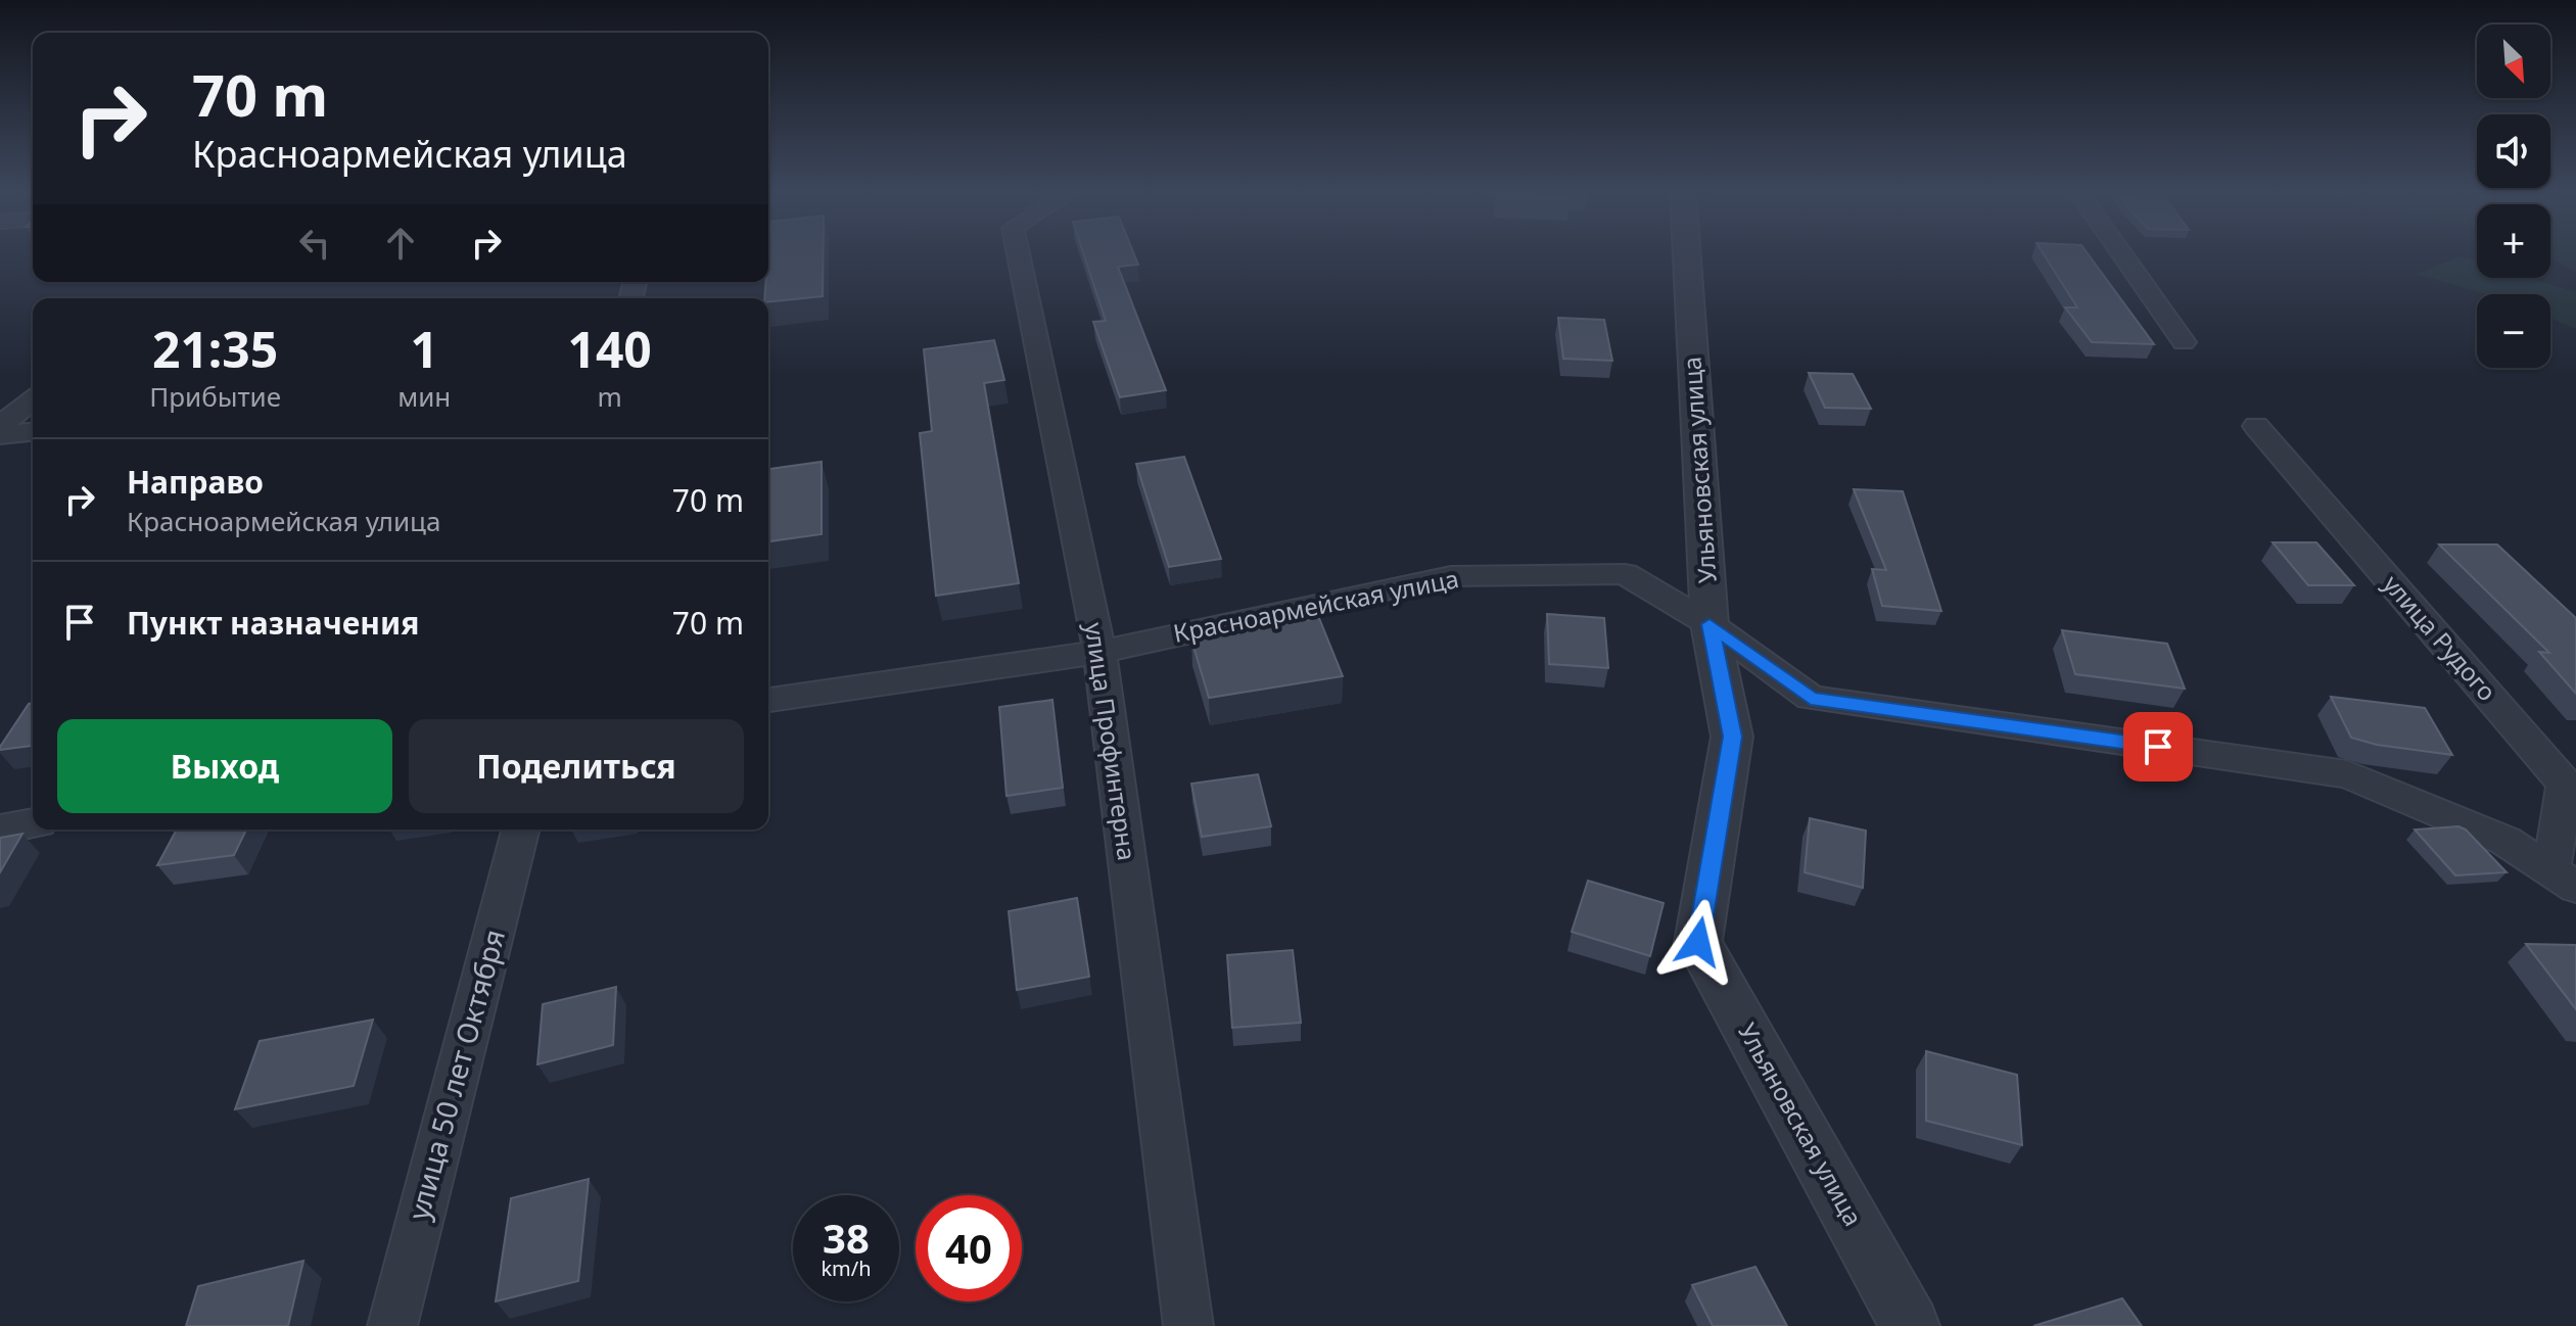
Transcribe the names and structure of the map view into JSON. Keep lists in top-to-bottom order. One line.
{"streets":{"street":["Ульяновская улица","Красноармейская улица","улица Рудого","улица Профинтерна","улица 50 лет Октября"]},"crossings":[["Ульяновская улица","Красноармейская улица"],["Красноармейская улица","улица Рудого"],["Красноармейская улица","улица Профинтерна"]],"north":"bottom right","page":{"map_buttons":["+","−"],"turn":["70 m","Красноармейская улица"],"eta":["21:35","Прибытие","1","мин","140","m"],"list":[{"name":"Направо","note":"Красноармейская улица","value":"70 m"},{"name":"Пункт назначения","value":"70 m"}],"buttons":["Выход","Поделиться"],"speed":"38 km/h","limit":"40"}}
